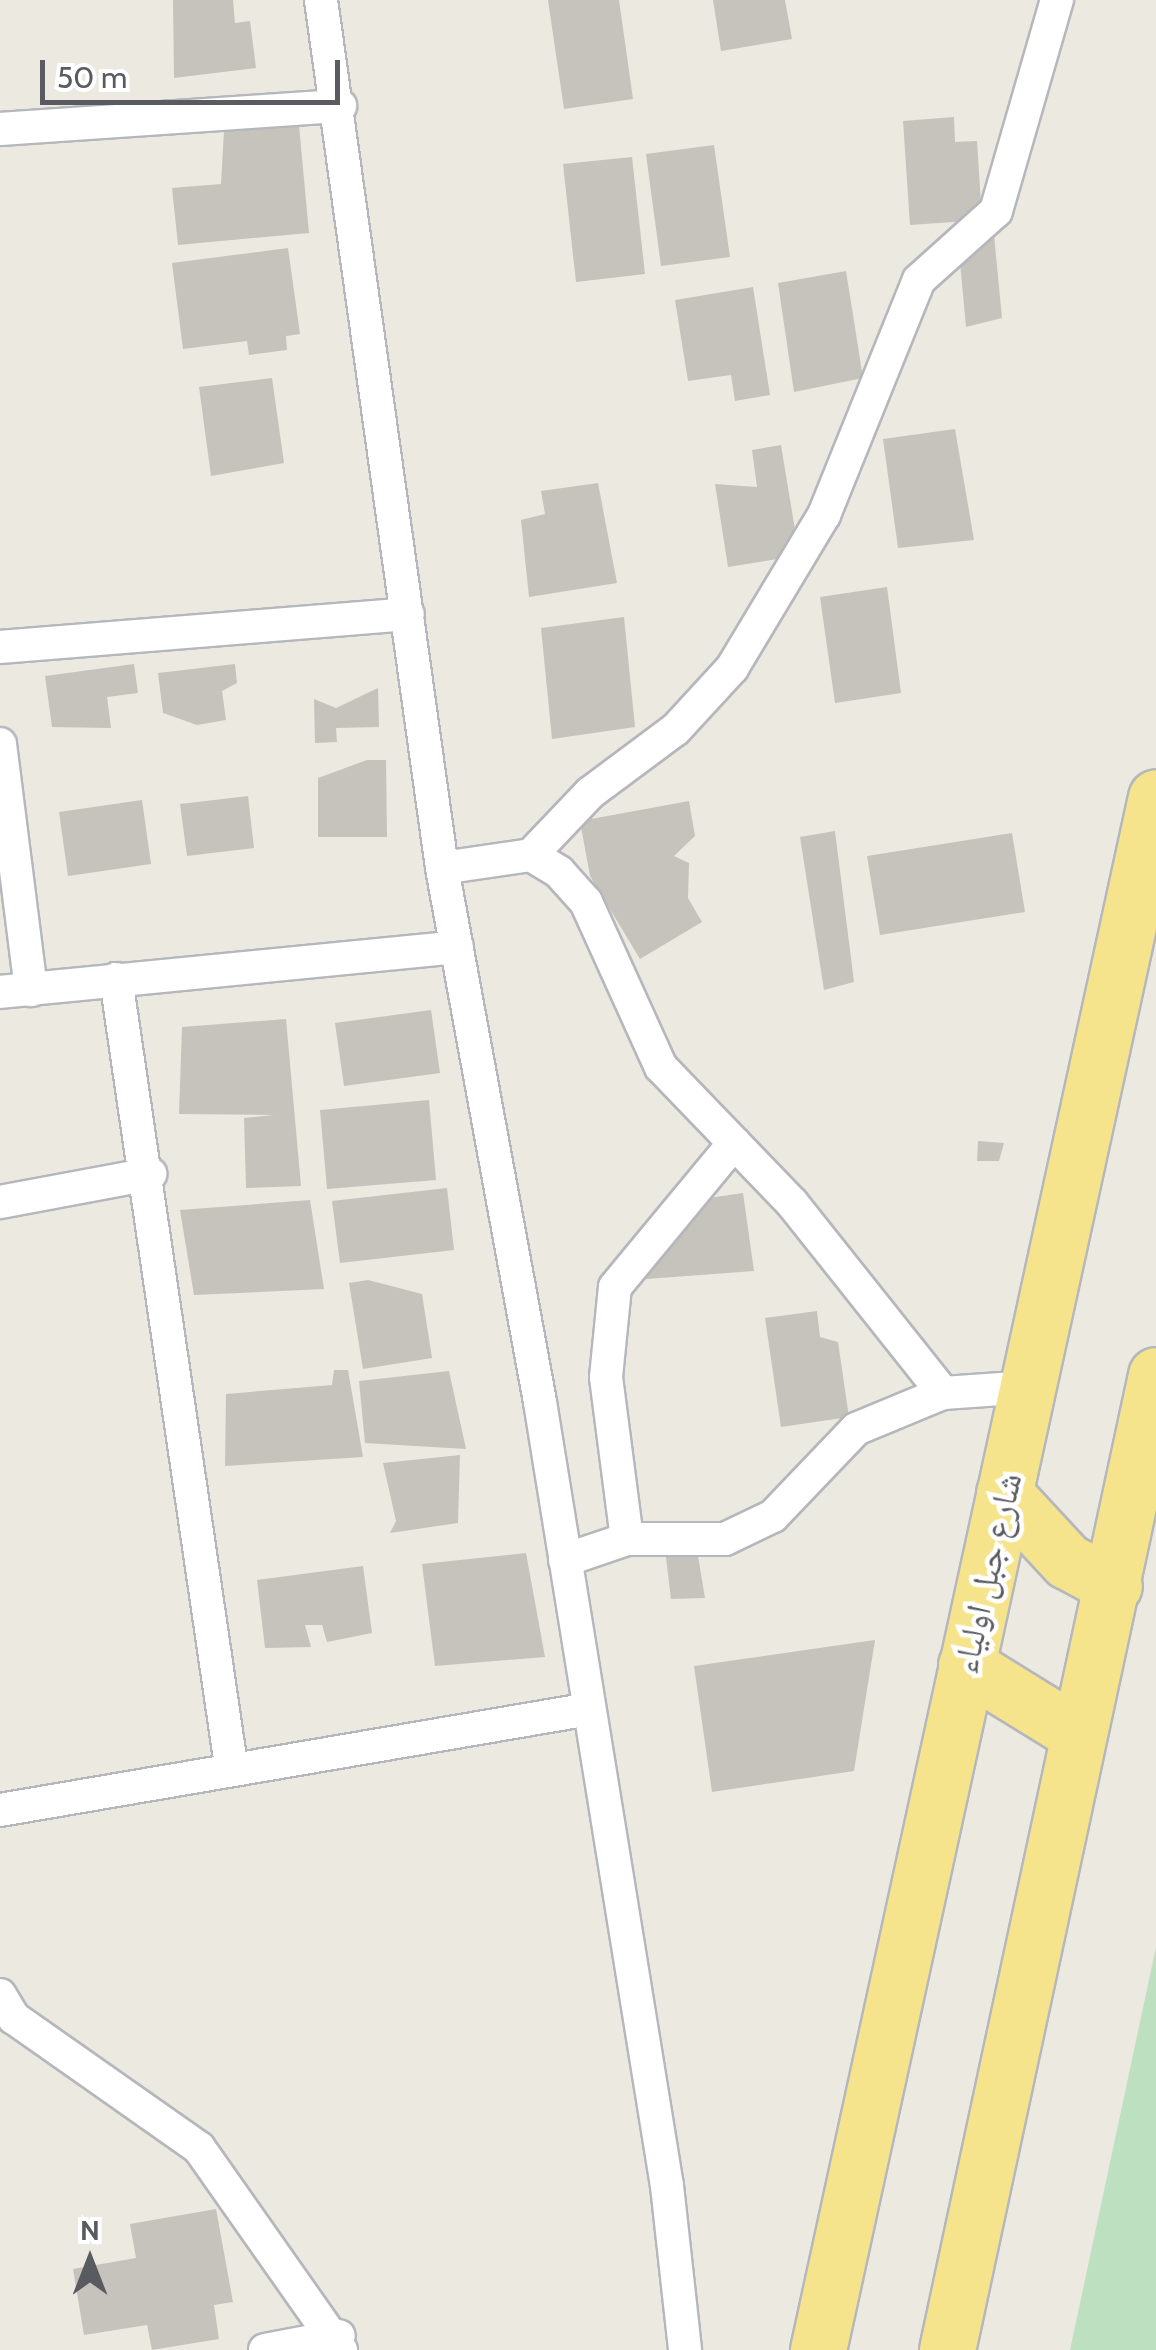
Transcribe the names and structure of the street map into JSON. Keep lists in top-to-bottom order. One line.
{"streets":{"highway":["شارع جبل اولياء"]},"scale_bar":"50 m","north":"top"}
